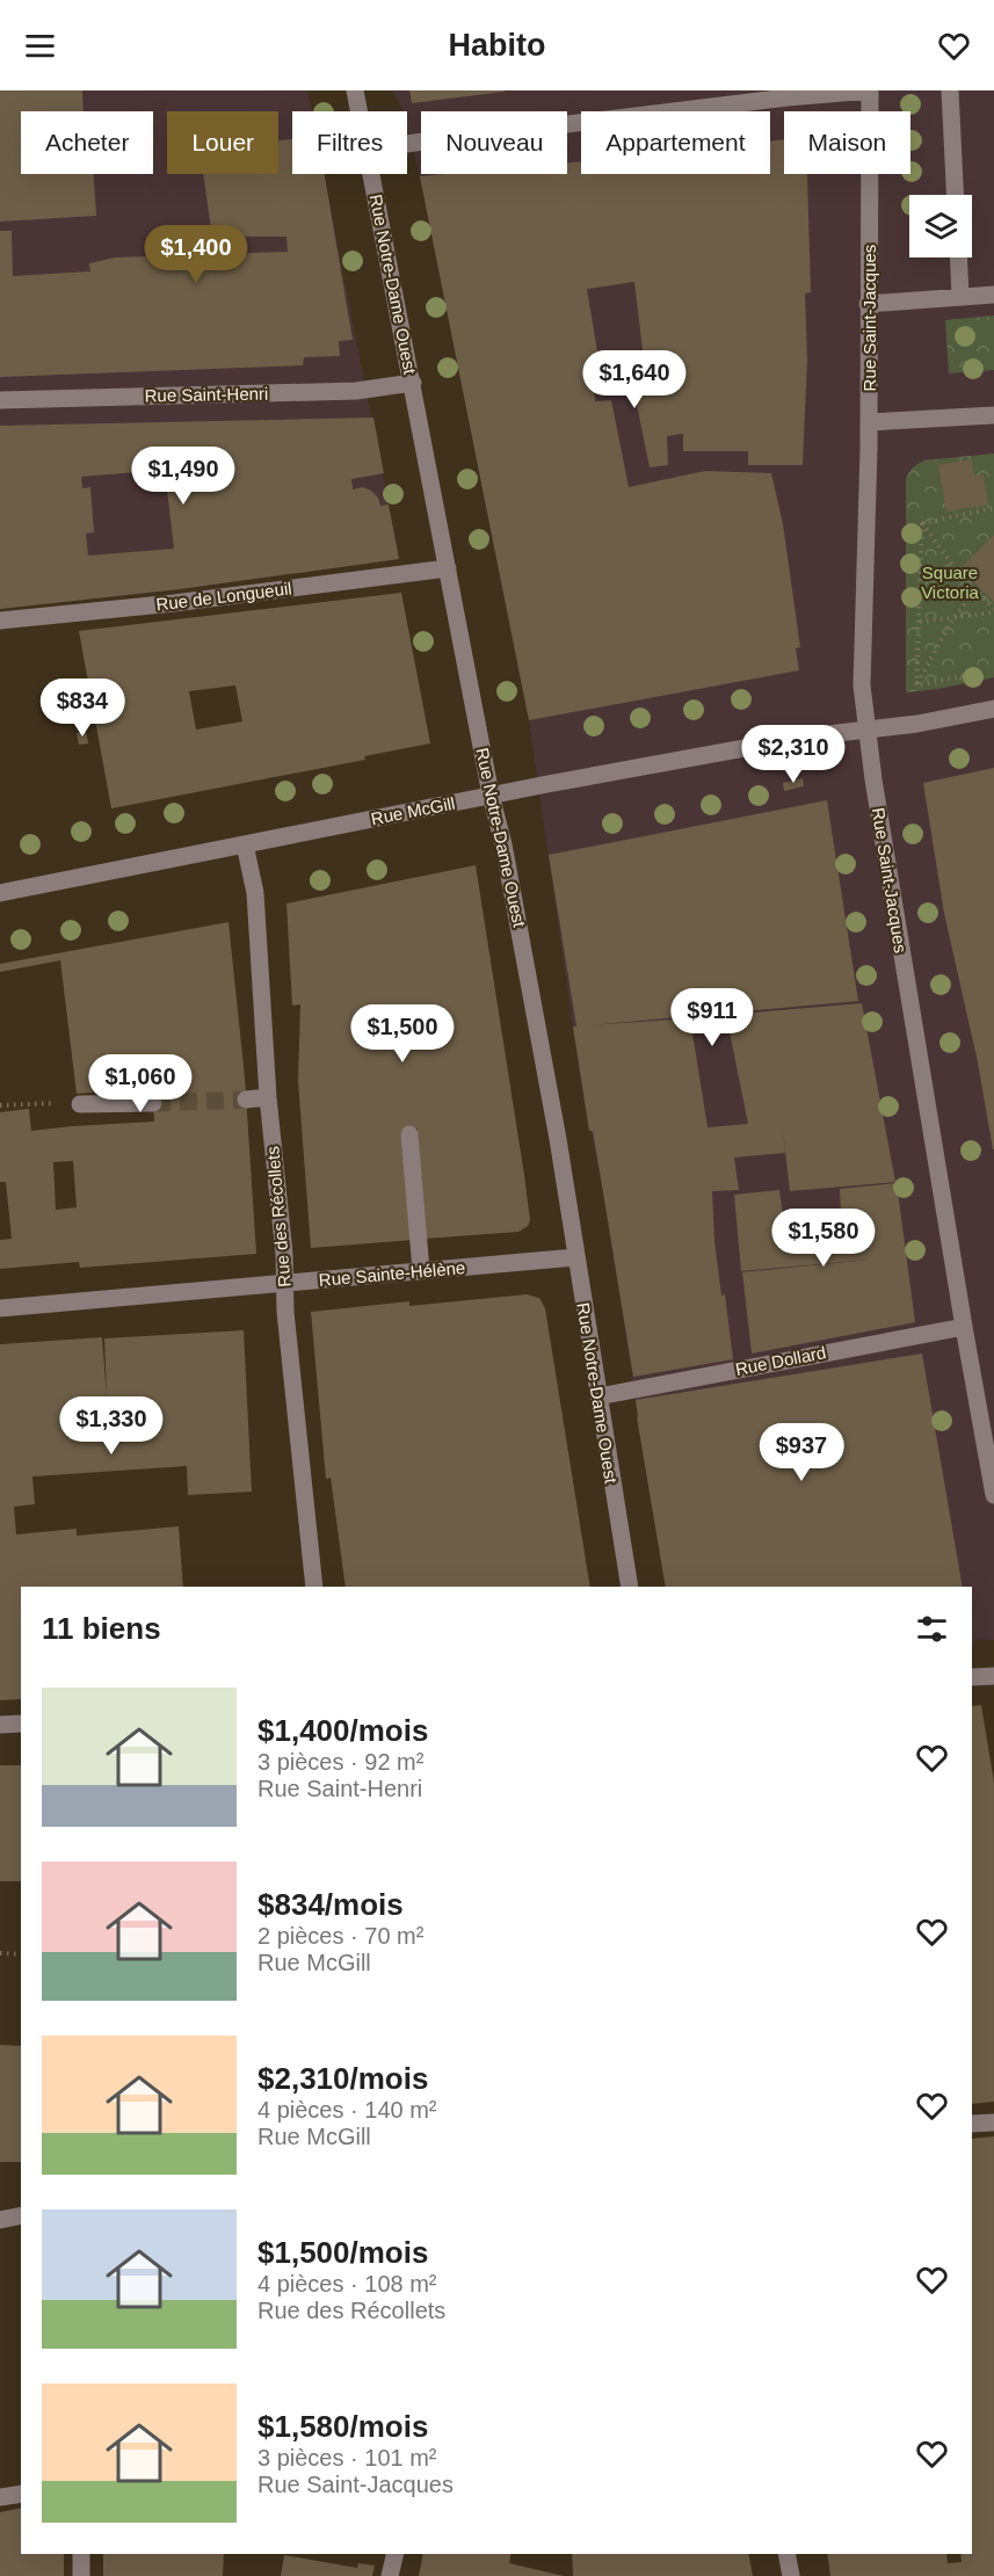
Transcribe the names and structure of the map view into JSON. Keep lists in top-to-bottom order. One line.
{"streets":{"street":["Rue Notre-Dame Ouest","Rue Saint-Jacques","Rue Saint-Henri","Rue de Longueuil","Rue McGill","Rue des Récollets","Rue Sainte-Hélène","Rue Dollard"]},"crossings":[["Rue Notre-Dame Ouest","Rue Saint-Henri"],["Rue Notre-Dame Ouest","Rue de Longueuil"],["Rue Notre-Dame Ouest","Rue McGill"],["Rue Notre-Dame Ouest","Rue Sainte-Hélène"],["Rue Notre-Dame Ouest","Rue Dollard"],["Rue Saint-Jacques","Rue McGill"],["Rue Saint-Jacques","Rue Dollard"],["Rue McGill","Rue des Récollets"],["Rue des Récollets","Rue Sainte-Hélène"]],"parks":["Square Victoria"],"page":{"header":"Habito","chip":["Acheter","Louer","Filtres","Nouveau","Appartement","Maison"],"price":["$1,400","$1,640","$1,490","$834","$2,310","$911","$1,500","$1,060","$1,580","$1,330","$937"],"heading":"11 biens","list":[{"name":"$1,400/mois","note":"3 pièces · 92 m² · Rue Saint-Henri"},{"name":"$834/mois","note":"2 pièces · 70 m² · Rue McGill"},{"name":"$2,310/mois","note":"4 pièces · 140 m² · Rue McGill"},{"name":"$1,500/mois","note":"4 pièces · 108 m² · Rue des Récollets"},{"name":"$1,580/mois","note":"3 pièces · 101 m² · Rue Saint-Jacques"}]}}
